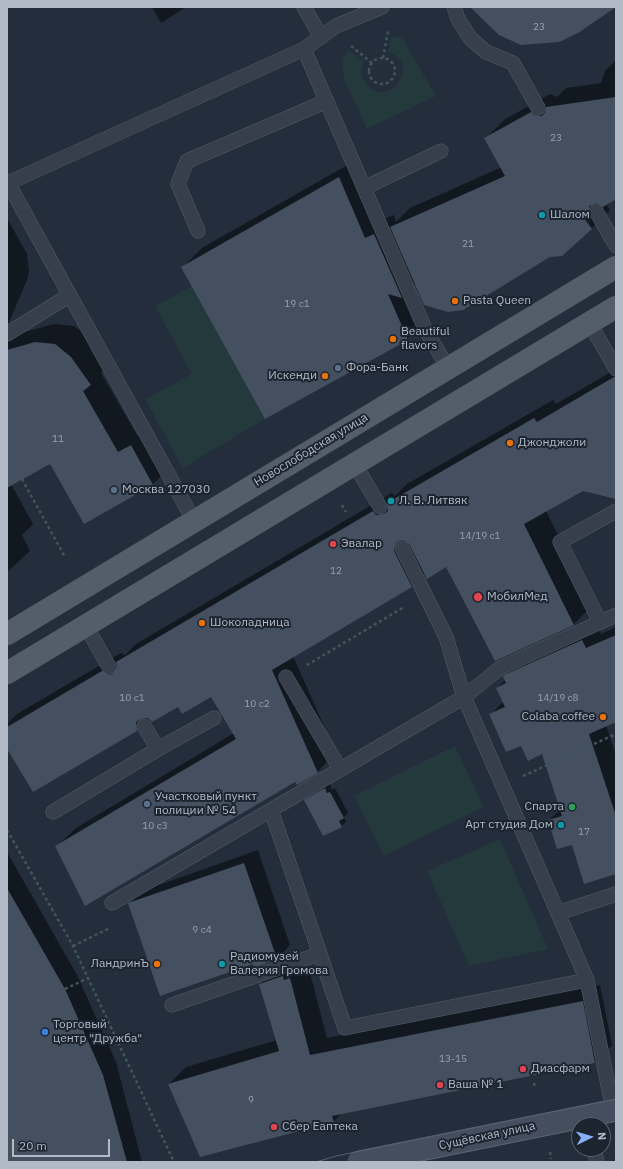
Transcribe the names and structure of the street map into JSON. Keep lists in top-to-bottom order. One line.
{"streets":{"main road":["Новослободская улица"],"street":["Сущёвская улица"]},"places":["Шалом","Pasta Queen","Beautiful flavors","Фора-Банк","Искенди","Джонджоли","Москва 127030","Л. В. Литвяк","Эвалар","МобилМед","Шоколадница","Colaba coffee","Участковый пункт полиции № 54","Спарта","Арт студия Дом","ЛандринЪ","Радиомузей Валерия Громова","Торговый центр \"Дружба\"","Диасфарм","Ваша № 1","Сбер Еаптека"],"house_numbers":["23","23","21","19 с1","11","14/19 с1","12","10 с1","14/19 с8","10 с2","10 с3","17","9 с4","13-15","9"],"scale_bar":"20 m","north":"right"}
